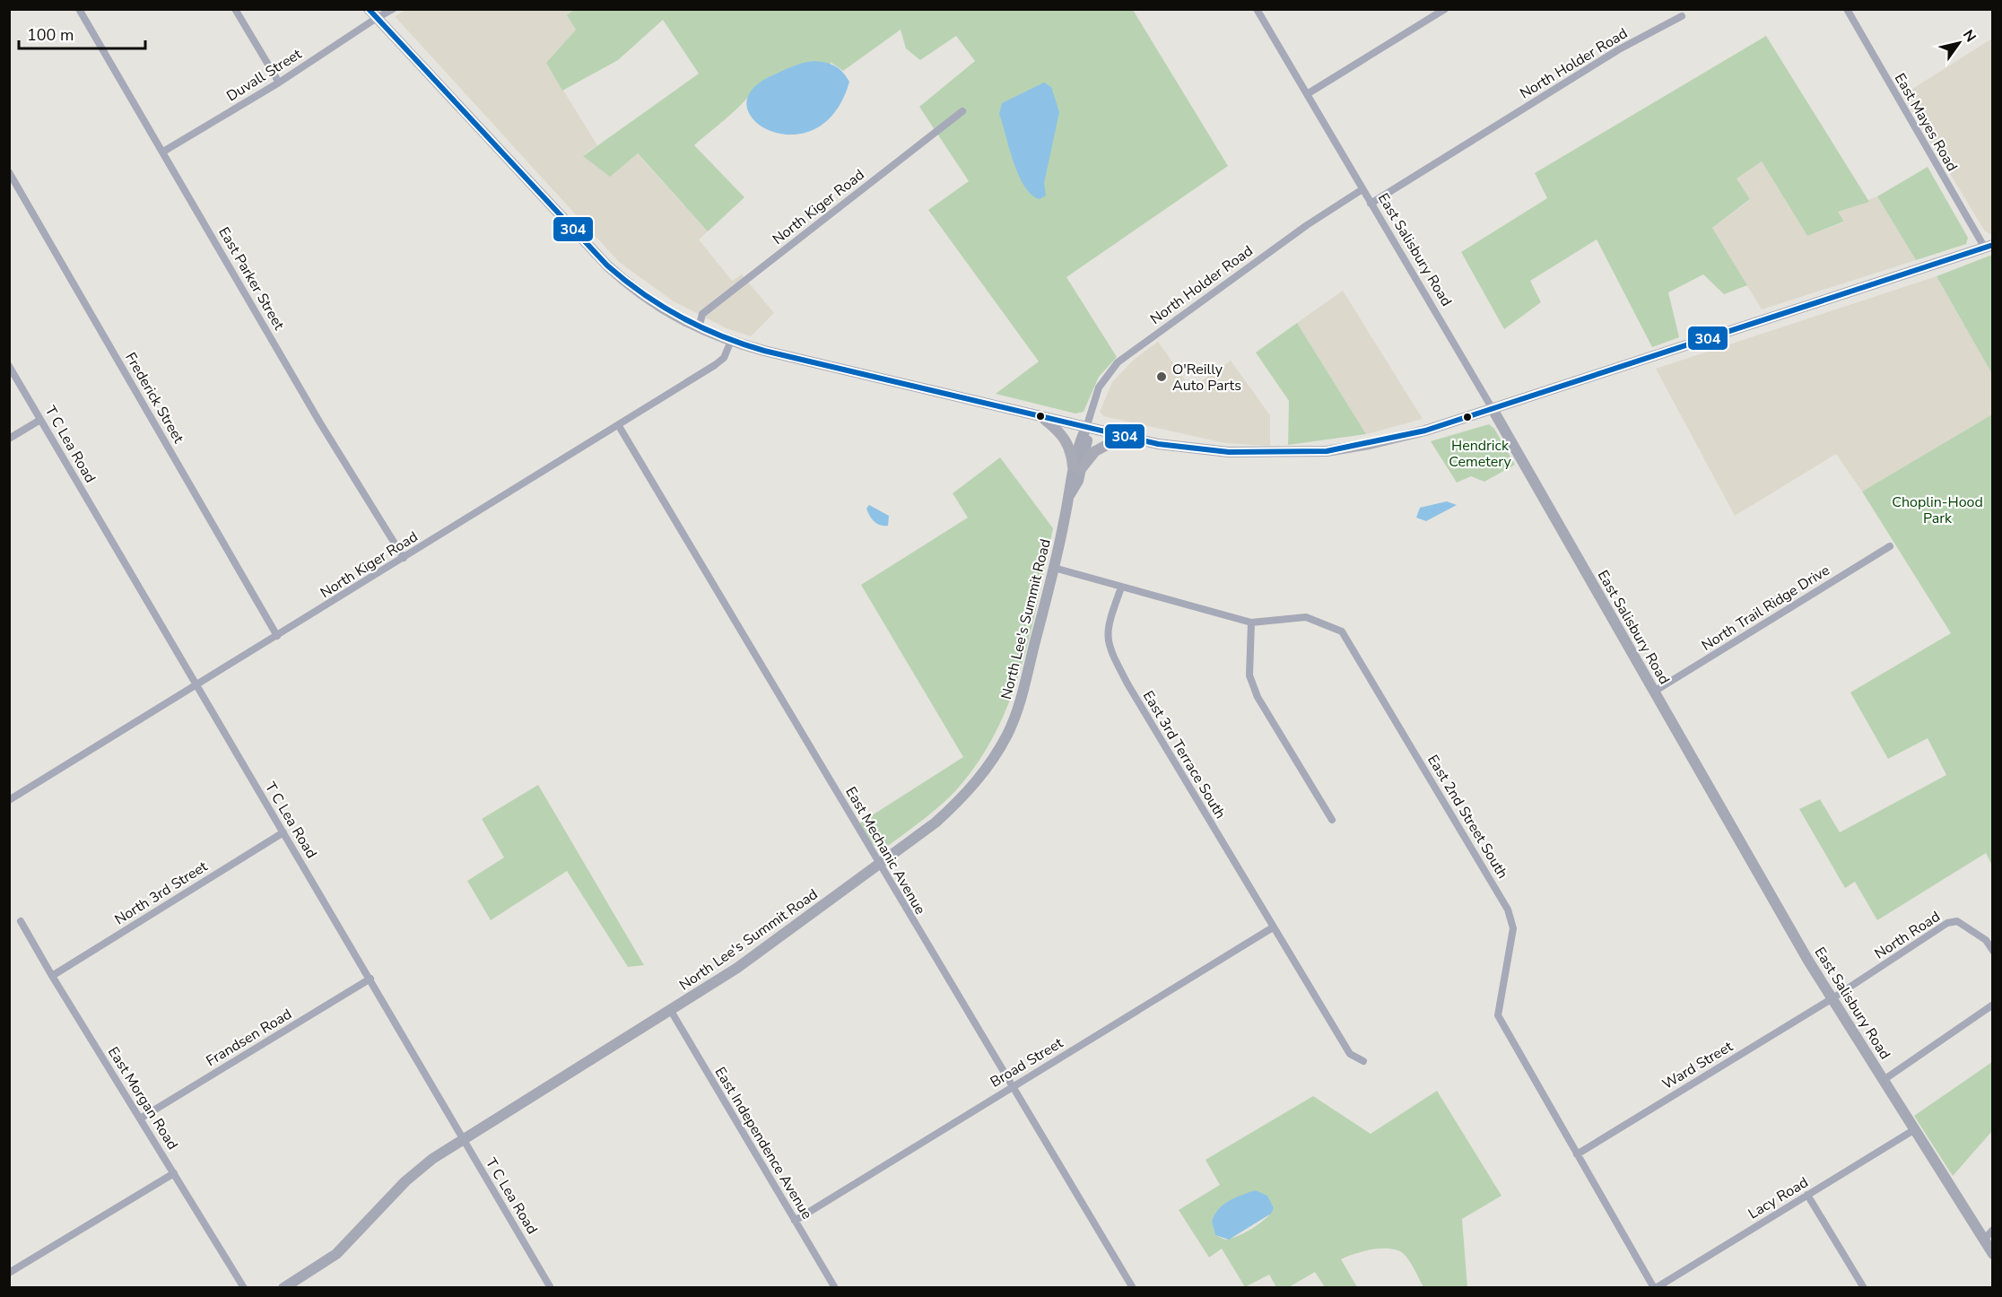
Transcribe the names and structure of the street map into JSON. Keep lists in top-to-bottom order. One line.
{"streets":{"main road":["East Salisbury Road","North Lee's Summit Road"],"street":["North Holder Road","Duvall Street","East Mayes Road","North Kiger Road","East Parker Street","Frederick Street","T C Lea Road","North Trail Ridge Drive","East 3rd Terrace South","East 2nd Street South","East Mechanic Avenue","North 3rd Street","North Road","Frandsen Road","Broad Street","Ward Street","East Morgan Road","East Independence Avenue","Lacy Road"]},"crossings":[["North Holder Road","East Salisbury Road"],["North Holder Road","North Lee's Summit Road"],["Duvall Street","East Parker Street"],["North Kiger Road","East Parker Street"],["North Kiger Road","Frederick Street"],["North Kiger Road","T C Lea Road"],["North Kiger Road","East Mechanic Avenue"],["East Salisbury Road","North Trail Ridge Drive"],["East Salisbury Road","North Road"],["East Salisbury Road","Ward Street"],["East Salisbury Road","Lacy Road"],["T C Lea Road","North Lee's Summit Road"],["T C Lea Road","North 3rd Street"],["T C Lea Road","Frandsen Road"],["North Lee's Summit Road","East 2nd Street South"],["North Lee's Summit Road","East Mechanic Avenue"],["North Lee's Summit Road","East Independence Avenue"],["East 3rd Terrace South","East 2nd Street South"],["East 3rd Terrace South","Broad Street"],["East 2nd Street South","Ward Street"],["East 2nd Street South","Lacy Road"],["East Mechanic Avenue","Broad Street"],["North 3rd Street","East Morgan Road"],["North Road","Ward Street"],["Frandsen Road","East Morgan Road"],["Broad Street","East Independence Avenue"]],"parks":["Hendrick Cemetery","Choplin-Hood Park"],"places":["O'Reilly Auto Parts"],"lines":["transit line 304"],"scale_bar":"100 m","north":"top right"}
